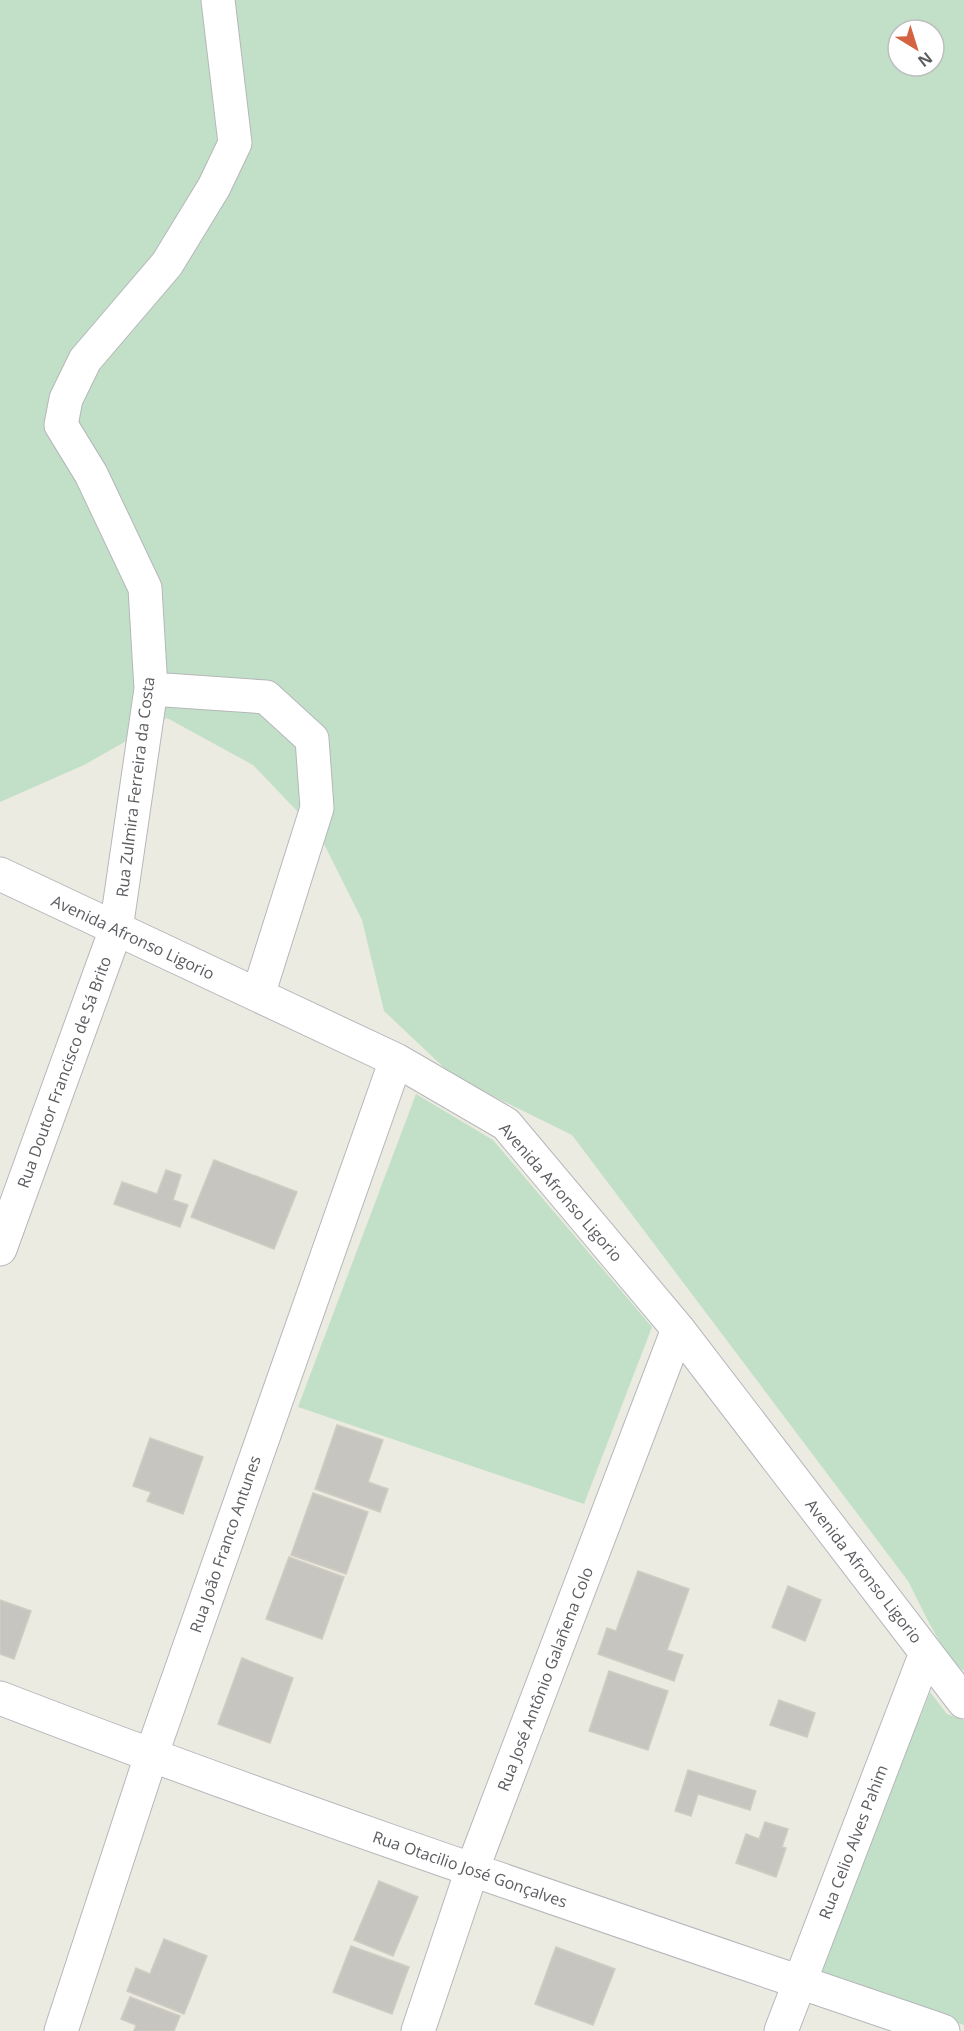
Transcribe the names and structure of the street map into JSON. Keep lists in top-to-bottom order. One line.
{"streets":{"street":["Rua Zulmira Ferreira da Costa","Avenida Afronso Ligorio","Rua Doutor Francisco de Sá Brito","Rua João Franco Antunes","Rua José Antônio Galañena Colo","Rua Celio Alves Pahim","Rua Otacilio José Gonçalves"]},"crossings":[["Rua Zulmira Ferreira da Costa","Avenida Afronso Ligorio"],["Rua Zulmira Ferreira da Costa","Rua Doutor Francisco de Sá Brito"],["Avenida Afronso Ligorio","Rua Doutor Francisco de Sá Brito"],["Avenida Afronso Ligorio","Rua João Franco Antunes"],["Avenida Afronso Ligorio","Rua José Antônio Galañena Colo"],["Avenida Afronso Ligorio","Rua Celio Alves Pahim"],["Rua João Franco Antunes","Rua Otacilio José Gonçalves"],["Rua José Antônio Galañena Colo","Rua Otacilio José Gonçalves"],["Rua Celio Alves Pahim","Rua Otacilio José Gonçalves"]],"north":"bottom right"}
